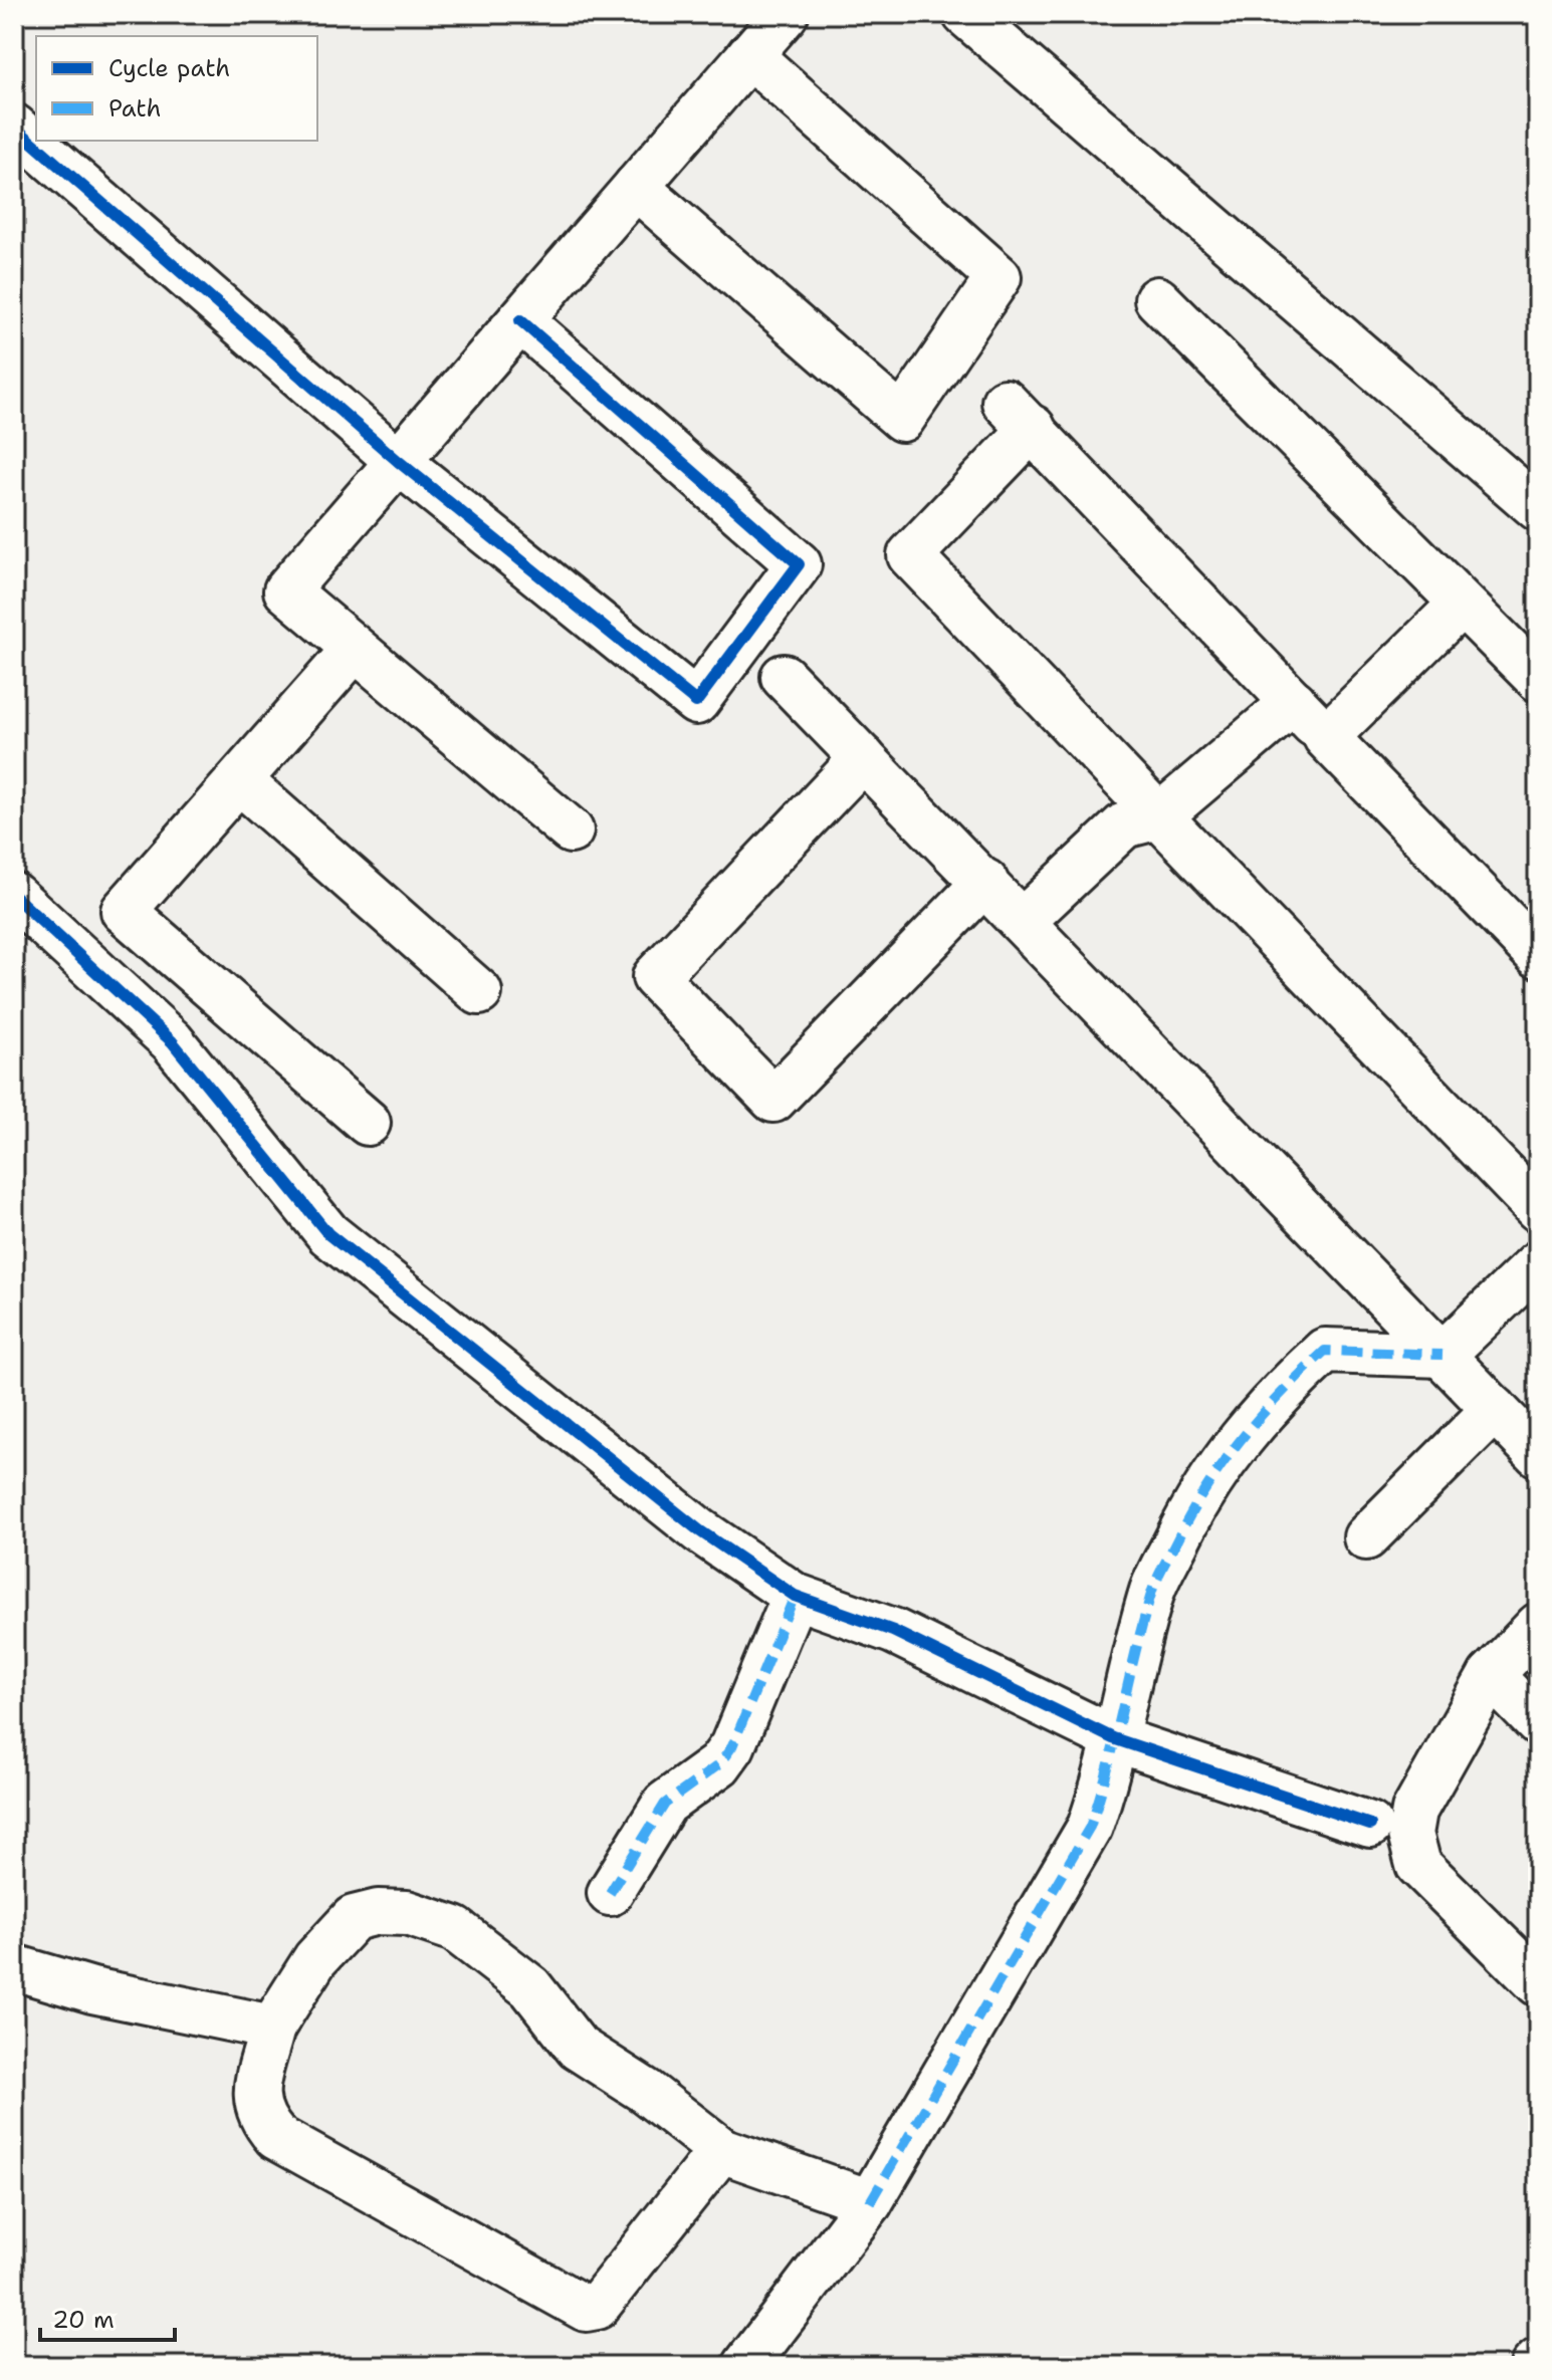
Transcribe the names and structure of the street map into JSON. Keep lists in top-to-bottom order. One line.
{"legend":["Cycle path","Path"],"scale_bar":"20 m"}
